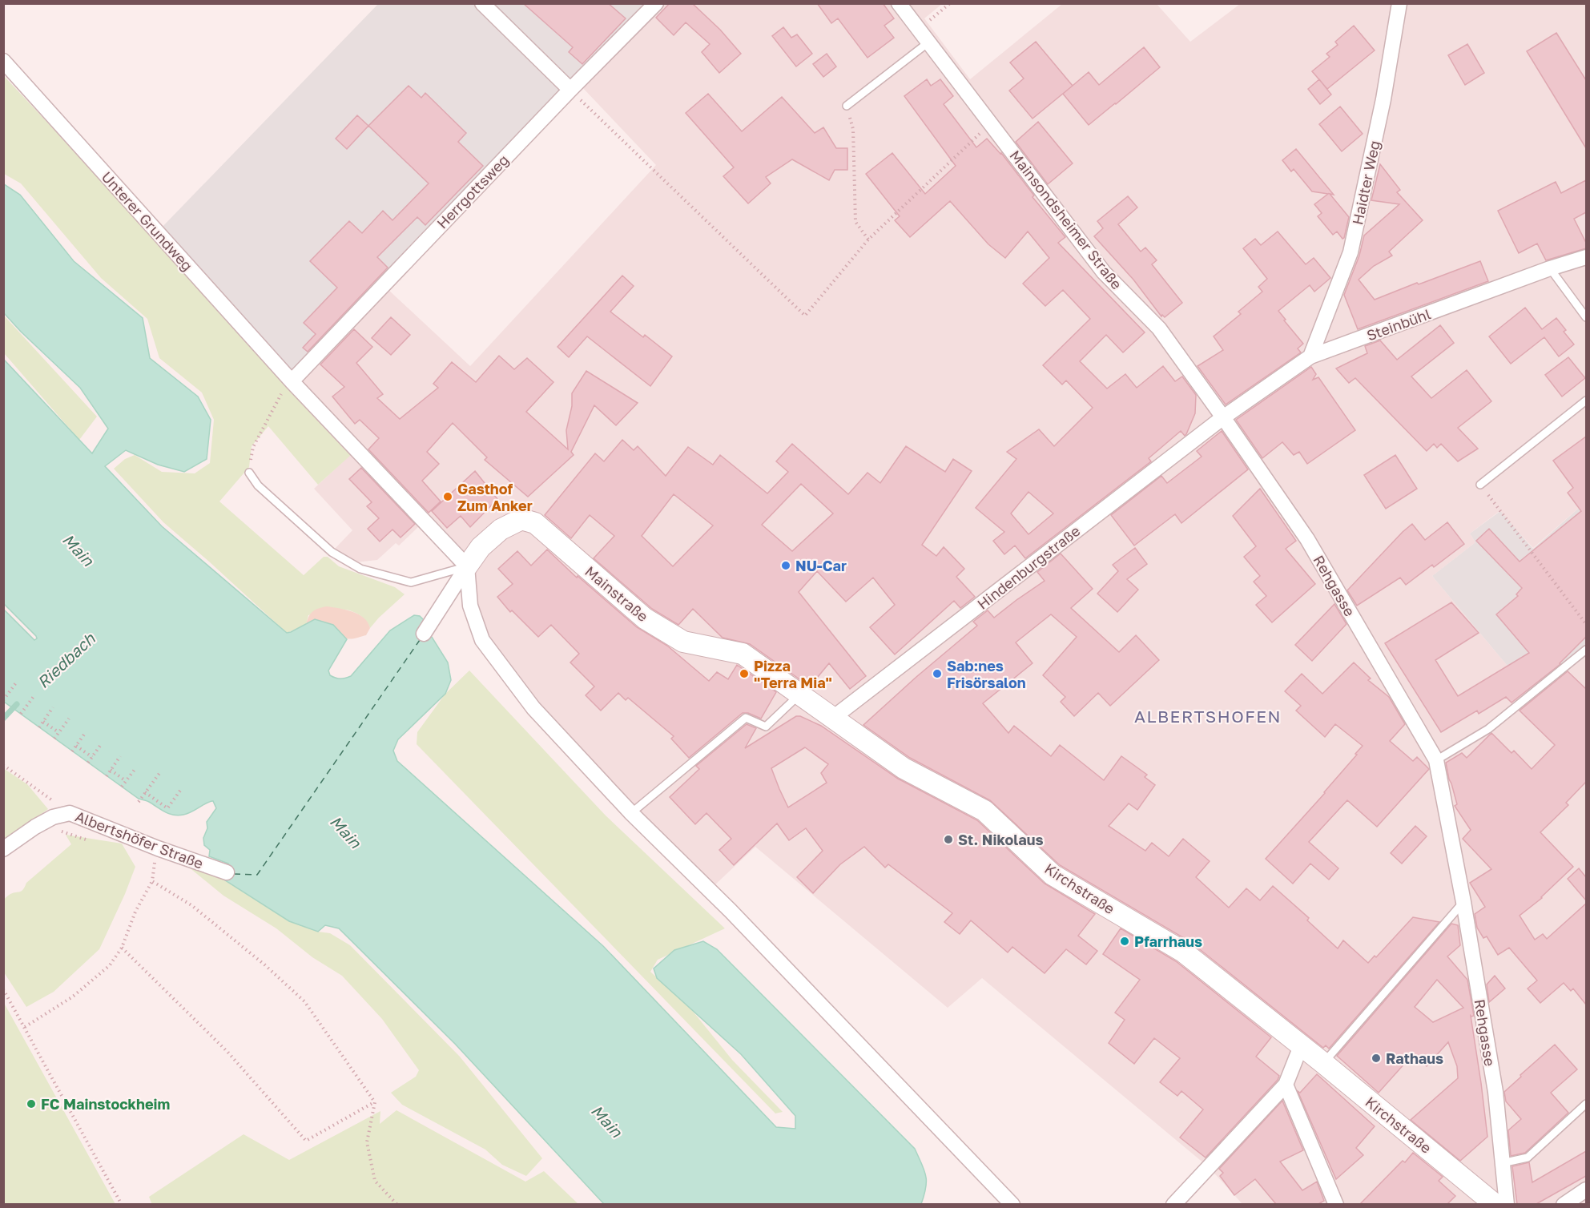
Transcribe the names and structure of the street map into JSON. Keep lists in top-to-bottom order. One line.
{"streets":{"street":["Haidter Weg","Herrgottsweg","Mainsondsheimer Straße","Unterer Grundweg","Steinbühl","Hindenburgstraße","Rehgasse","Mainstraße","Albertshöfer Straße","Kirchstraße"]},"crossings":[["Haidter Weg","Steinbühl"],["Herrgottsweg","Unterer Grundweg"],["Mainsondsheimer Straße","Steinbühl"],["Mainsondsheimer Straße","Hindenburgstraße"],["Mainsondsheimer Straße","Rehgasse"],["Steinbühl","Hindenburgstraße"],["Steinbühl","Rehgasse"],["Hindenburgstraße","Rehgasse"],["Hindenburgstraße","Mainstraße"],["Hindenburgstraße","Kirchstraße"],["Mainstraße","Kirchstraße"]],"districts":["ALBERTSHOFEN"],"water":["Main","Riedbach"],"places":["Gasthof Zum Anker","NU-Car","Pizza \"Terra Mia\"","Sab:nes Frisörsalon","St. Nikolaus","Pfarrhaus","Rathaus","FC Mainstockheim"]}
